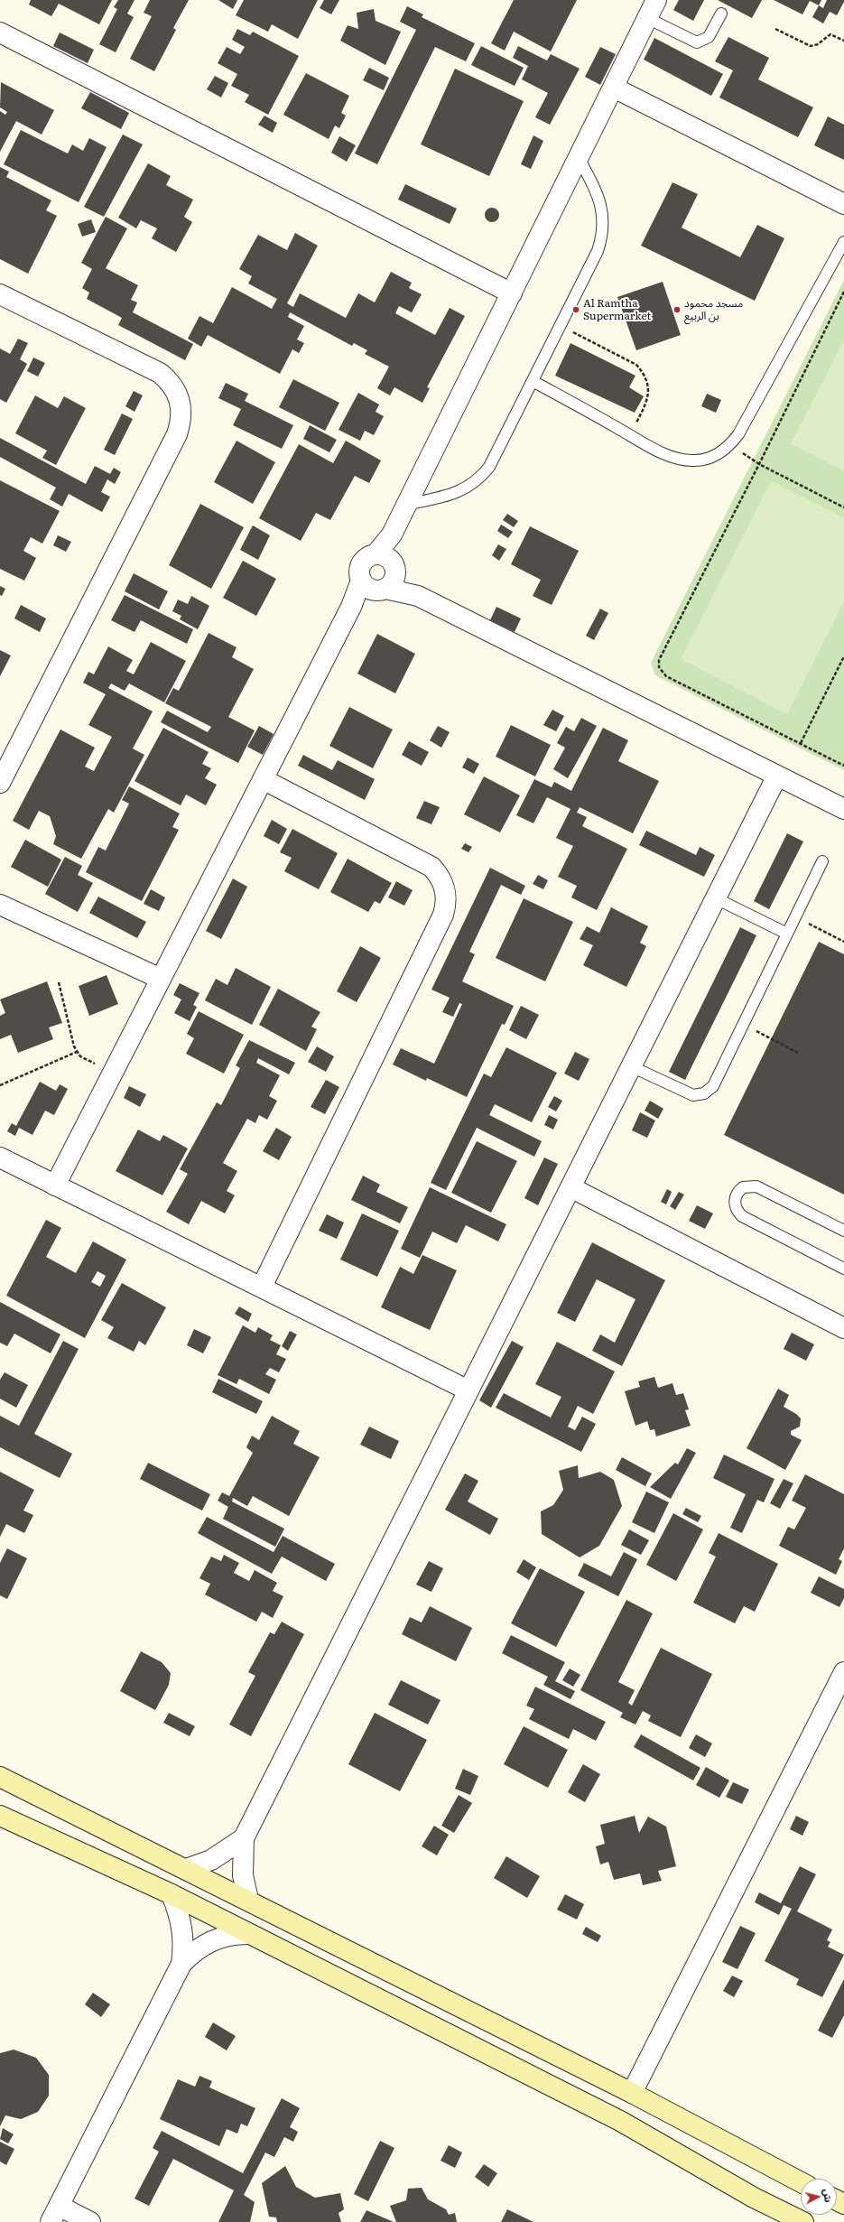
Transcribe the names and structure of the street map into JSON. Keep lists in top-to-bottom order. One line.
{"places":["Al Ramtha Supermarket","مسجد محمود بن الربيع"],"north":"right"}
